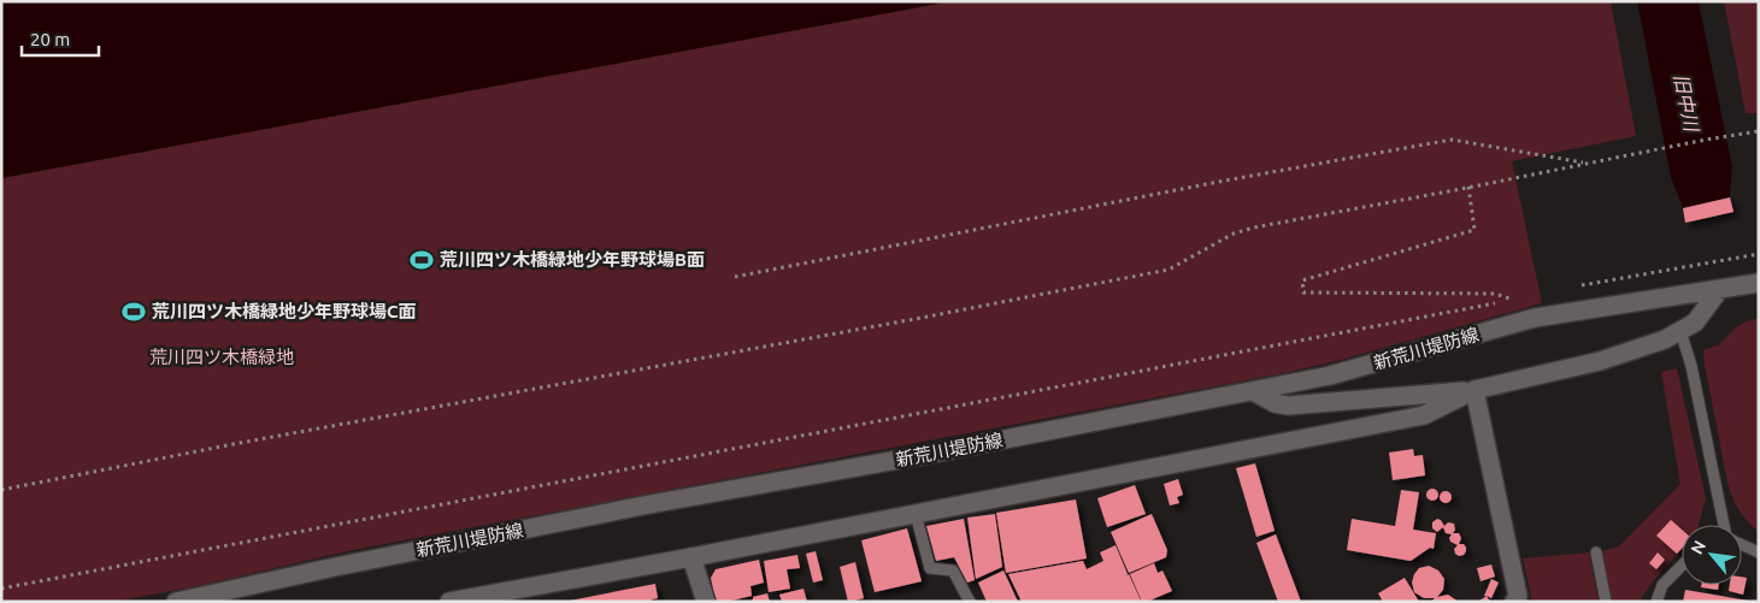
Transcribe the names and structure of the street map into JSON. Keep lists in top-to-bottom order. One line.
{"streets":{"main road":["新荒川堤防線"]},"water":["旧中川"],"parks":["荒川四ツ木橋緑地"],"places":{"sports":["荒川四ツ木橋緑地少年野球場B面","荒川四ツ木橋緑地少年野球場C面"]},"scale_bar":"20 m","north":"top left"}
